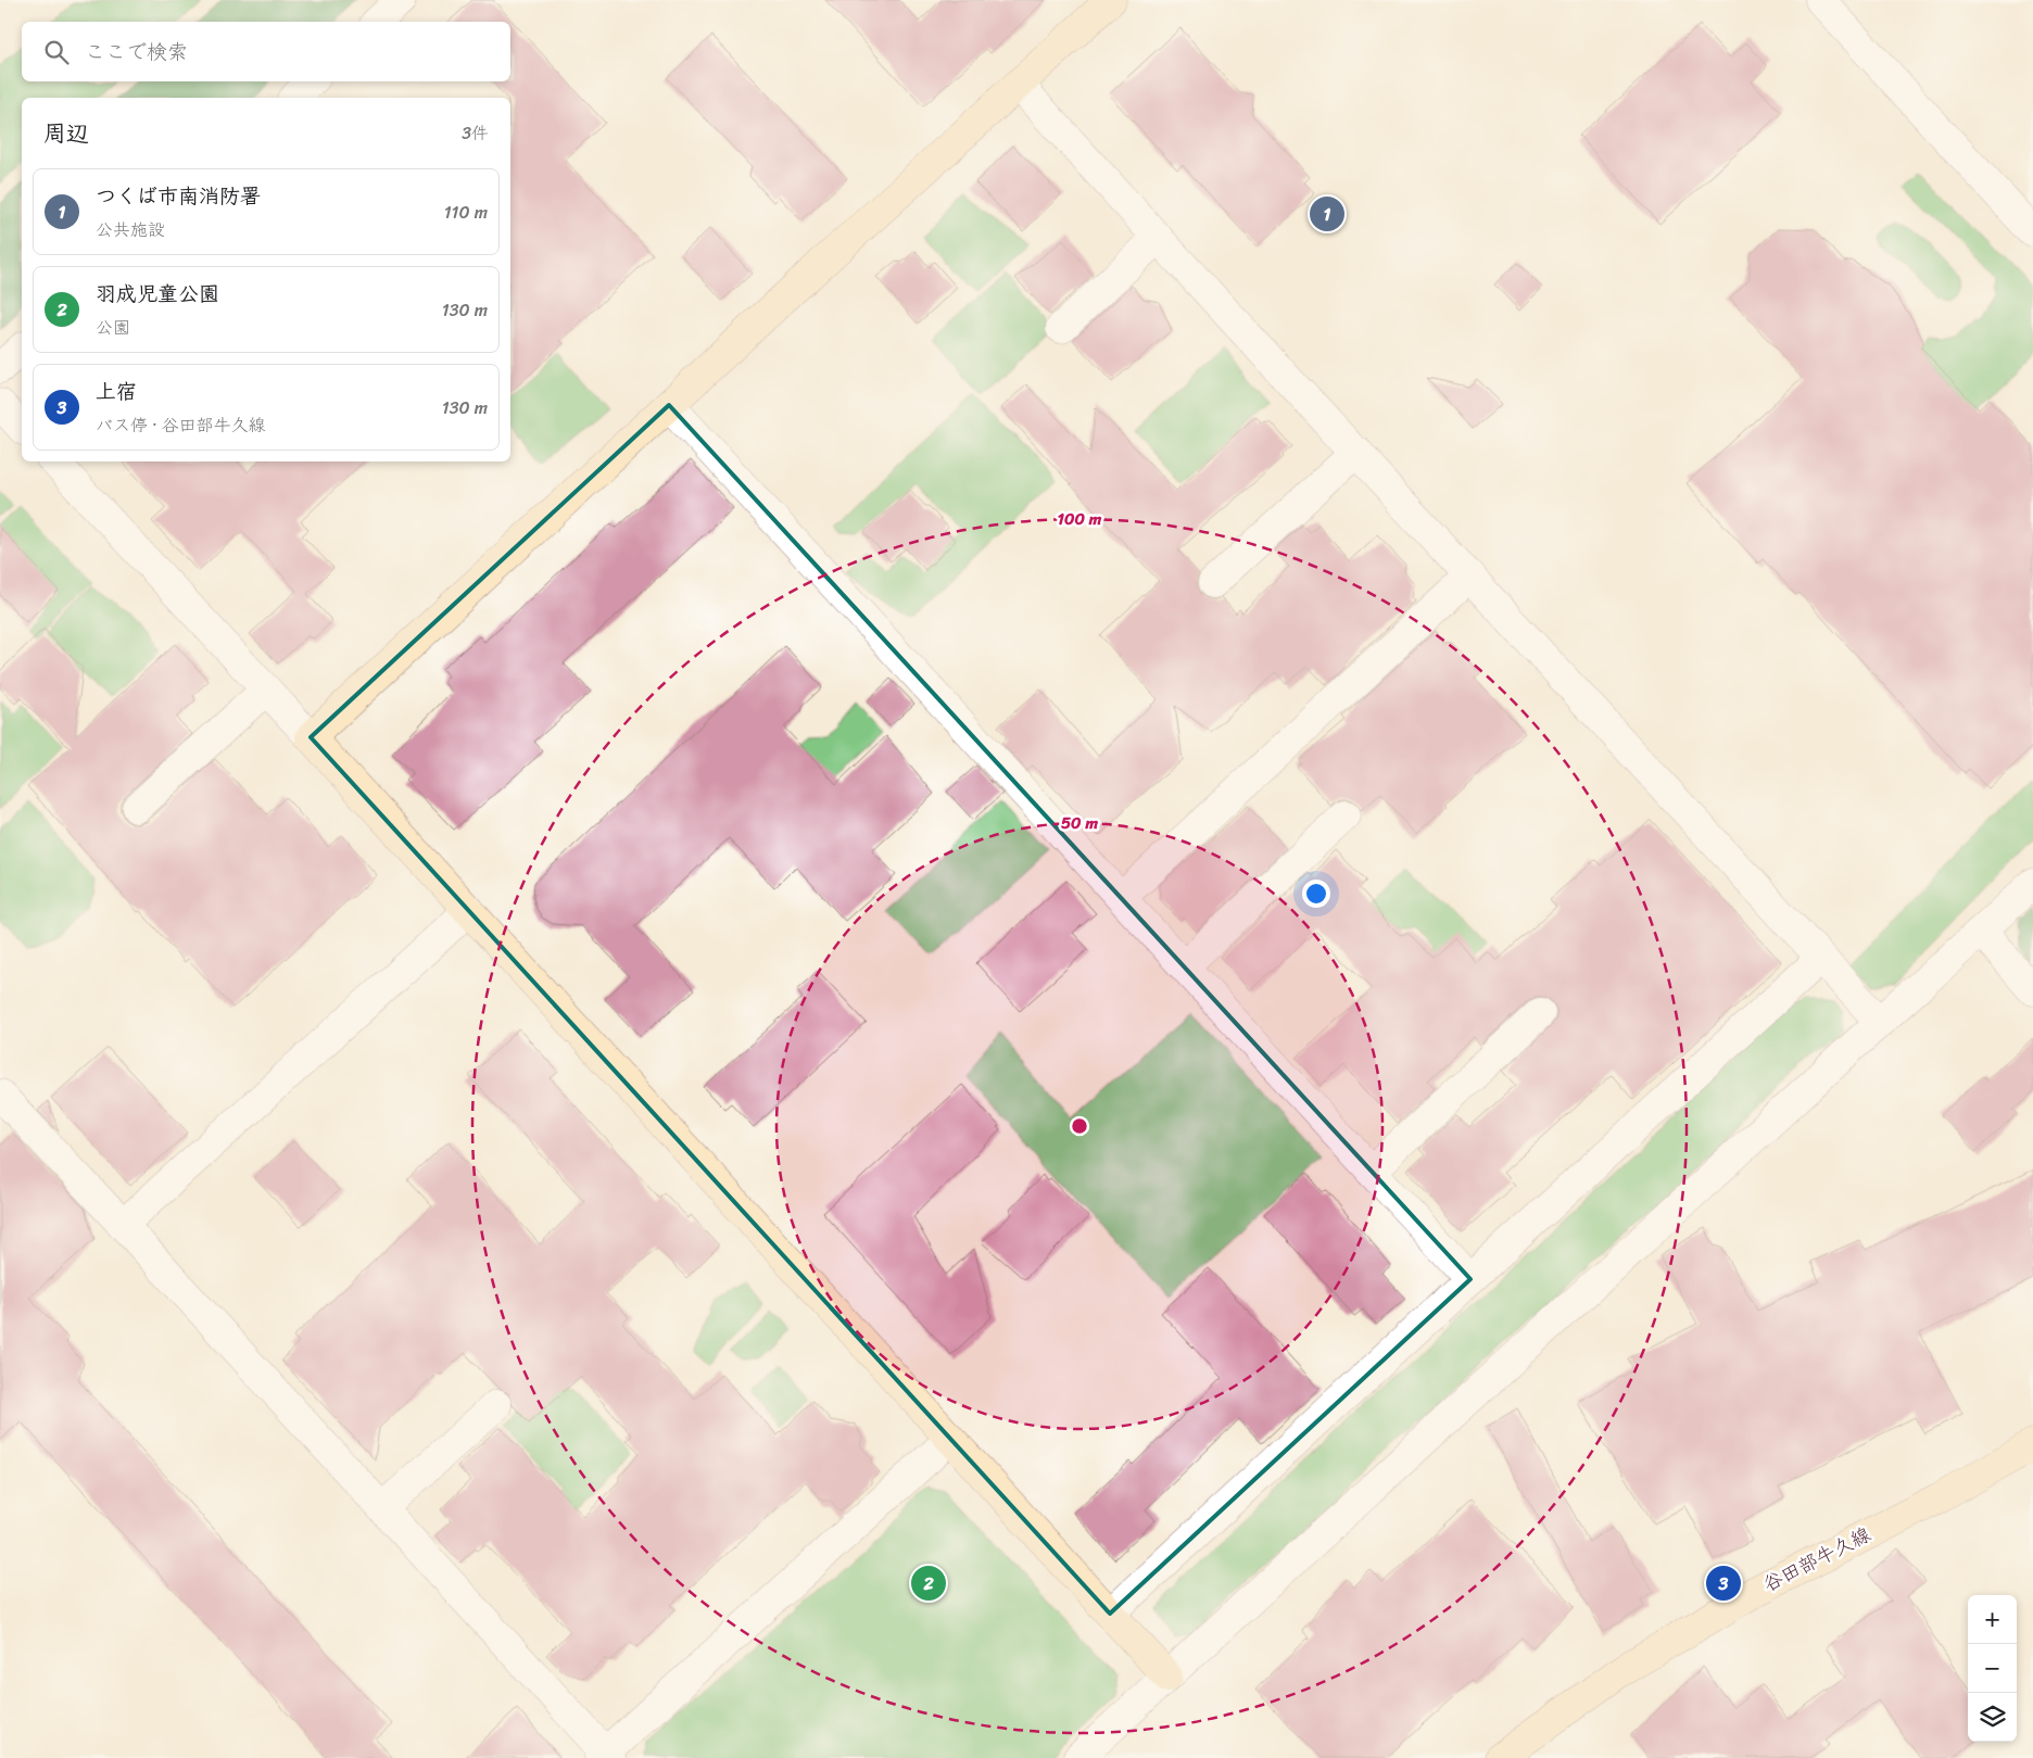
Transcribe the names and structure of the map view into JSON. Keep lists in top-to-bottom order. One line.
{"streets":{"street":["谷田部牛久線"]},"page":{"search":"ここで検索","heading":["周辺","3件"],"list":[{"mark":"1","name":"つくば市南消防署","note":"公共施設","value":"110 m"},{"mark":"2","name":"羽成児童公園","note":"公園","value":"130 m"},{"mark":"3","name":"上宿","note":"バス停 · 谷田部牛久線","value":"130 m"}],"pins":["1","2","3"],"map_buttons":["+","−"]},"rings":["100 m","50 m"]}
